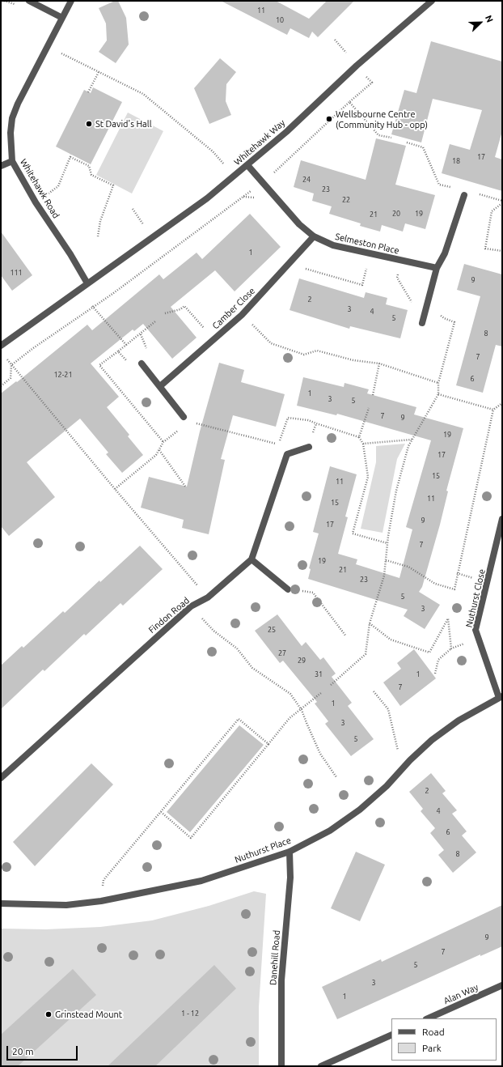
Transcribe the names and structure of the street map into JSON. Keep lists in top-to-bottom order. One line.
{"streets":{"street":["Whitehawk Way","Whitehawk Road","Selmeston Place","Camber Close","Nuthurst Close","Findon Road","Nuthurst Place","Danehill Road","Alan Way"]},"crossings":[["Whitehawk Way","Whitehawk Road"],["Whitehawk Way","Selmeston Place"],["Selmeston Place","Camber Close"],["Nuthurst Close","Nuthurst Place"],["Nuthurst Place","Danehill Road"]],"places":["Wellsbourne Centre (Community Hub - opp)","St David's Hall","Grinstead Mount"],"house_numbers":["11","10","17","18","24","23","22","20","19","21","1","111","9","2","3","4","5","8","7","12-21","6","1","3","5","7","9","19","17","15","11","11","15","9","17","7","19","21","23","5","3","25","27","29","31","1","7","1","3","5","2","4","6","8","9","7","5","3","1","1 - 12"],"legend":["Road","Park"],"scale_bar":"20 m","north":"top right"}
